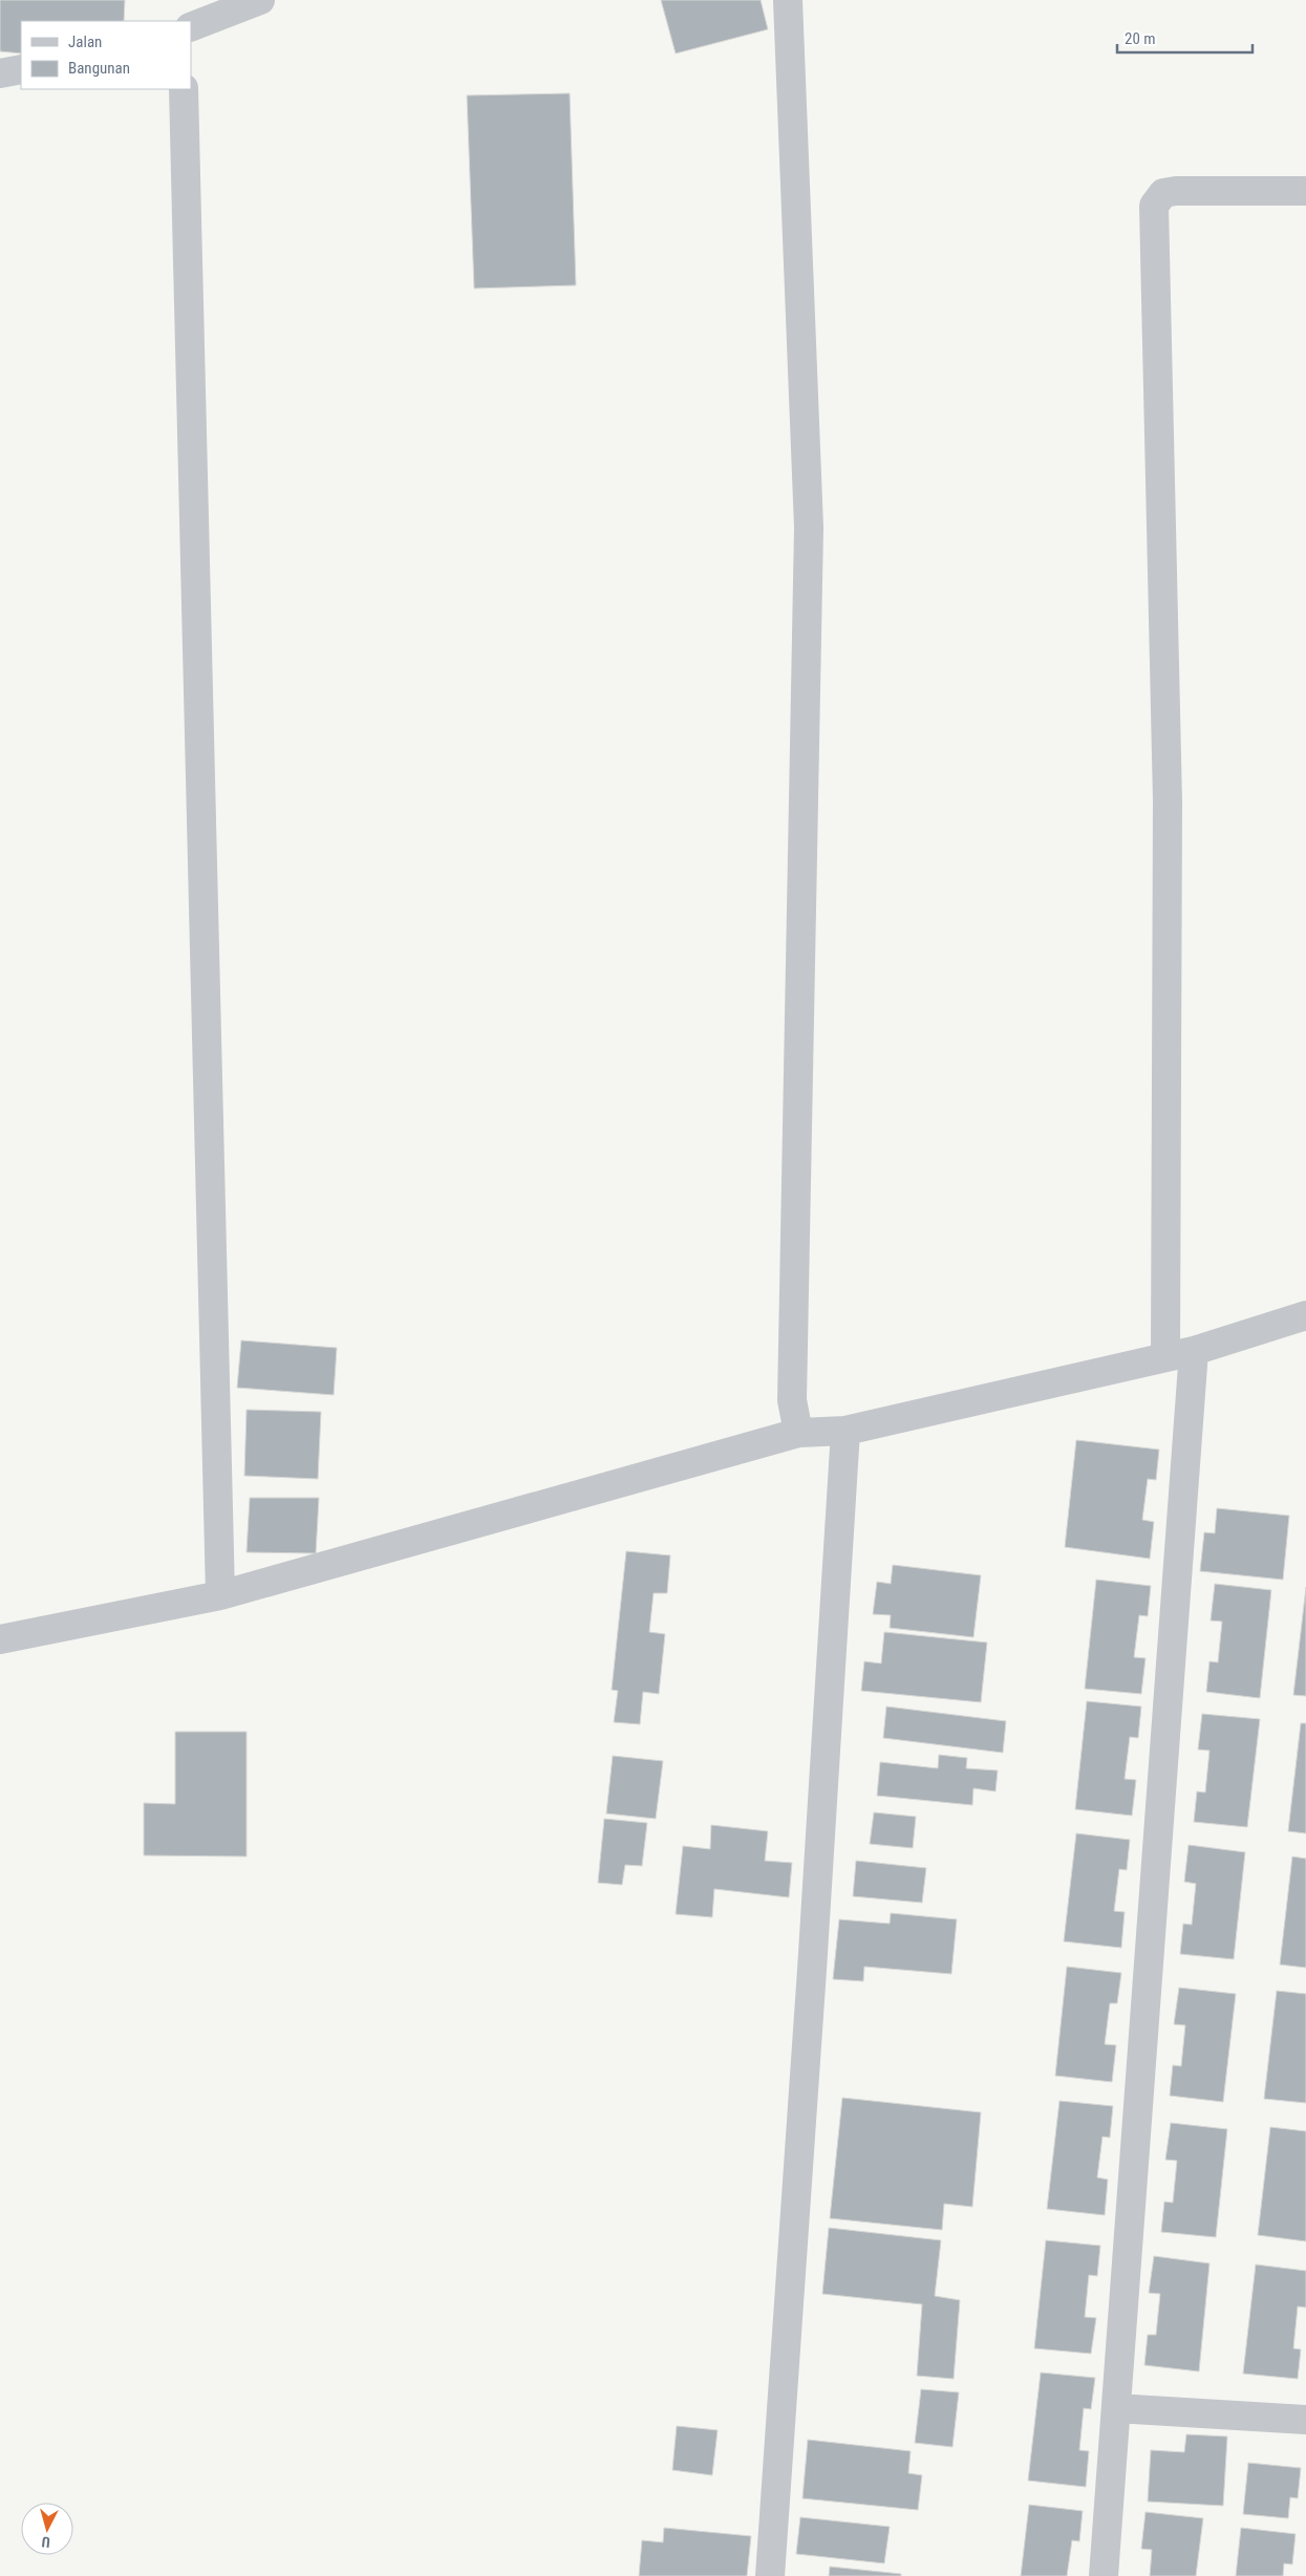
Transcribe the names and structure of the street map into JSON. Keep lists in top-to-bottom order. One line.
{"legend":["Jalan","Bangunan"],"scale_bar":"20 m","north":"bottom"}
